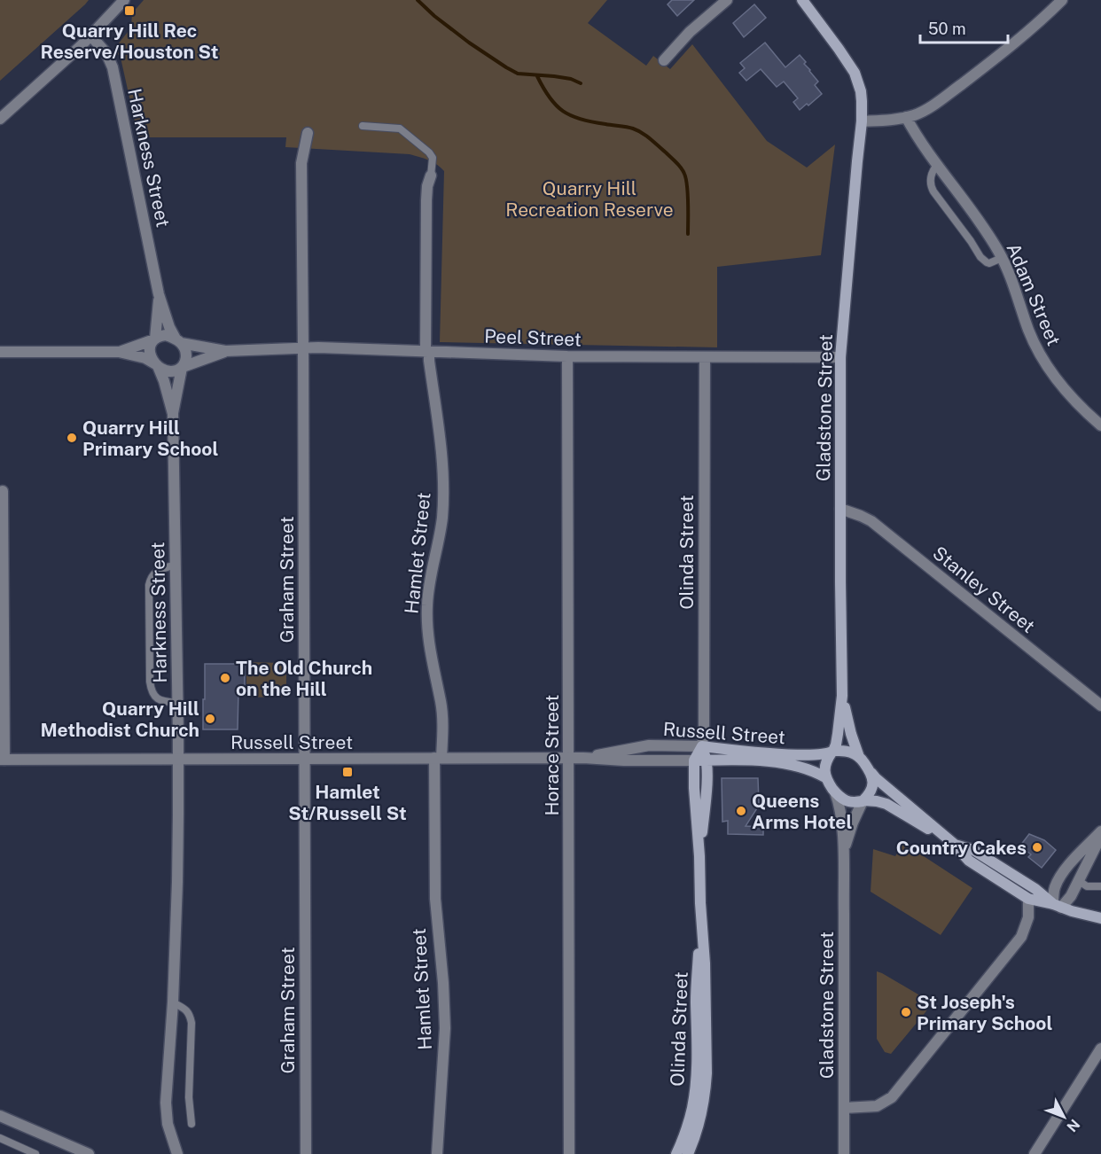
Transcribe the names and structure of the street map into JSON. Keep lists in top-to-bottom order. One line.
{"streets":{"main road":["Gladstone Street","Olinda Street","Russell Street"],"street":["Harkness Street","Adam Street","Peel Street","Hamlet Street","Graham Street","Stanley Street","Horace Street"]},"crossings":[["Harkness Street","Peel Street"],["Harkness Street","Russell Street"],["Peel Street","Gladstone Street"],["Peel Street","Olinda Street"],["Peel Street","Hamlet Street"],["Peel Street","Graham Street"],["Peel Street","Horace Street"],["Gladstone Street","Stanley Street"],["Gladstone Street","Russell Street"],["Olinda Street","Russell Street"],["Hamlet Street","Russell Street"],["Graham Street","Russell Street"],["Russell Street","Horace Street"]],"parks":["Quarry Hill Recreation Reserve"],"places":{"transit":["Quarry Hill Rec Reserve/Houston St","Hamlet St/Russell St"],"other":["Quarry Hill Primary School","The Old Church on the Hill","Quarry Hill Methodist Church","Queens Arms Hotel","Country Cakes","St Joseph's Primary School"]},"scale_bar":"50 m","north":"bottom right"}
